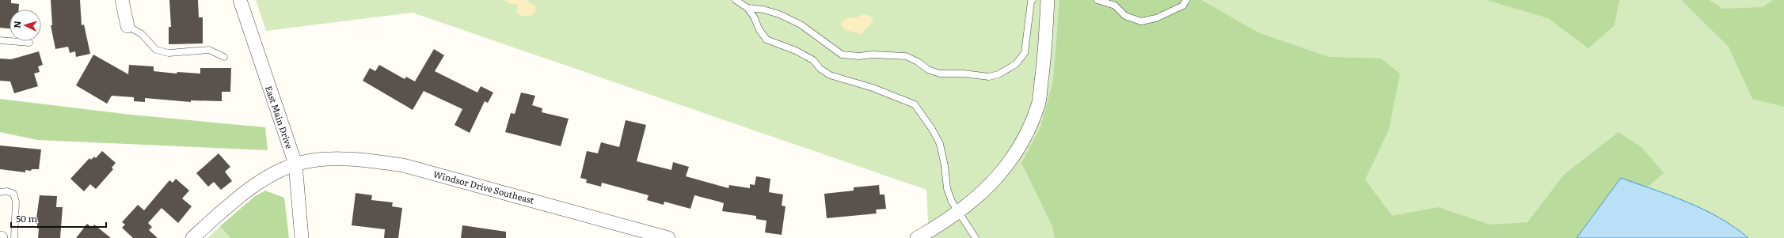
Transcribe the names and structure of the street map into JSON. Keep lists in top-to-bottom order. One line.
{"streets":{"street":["East Main Drive","Windsor Drive Southeast"]},"crossings":[["East Main Drive","Windsor Drive Southeast"]],"scale_bar":"50 m","north":"left"}
